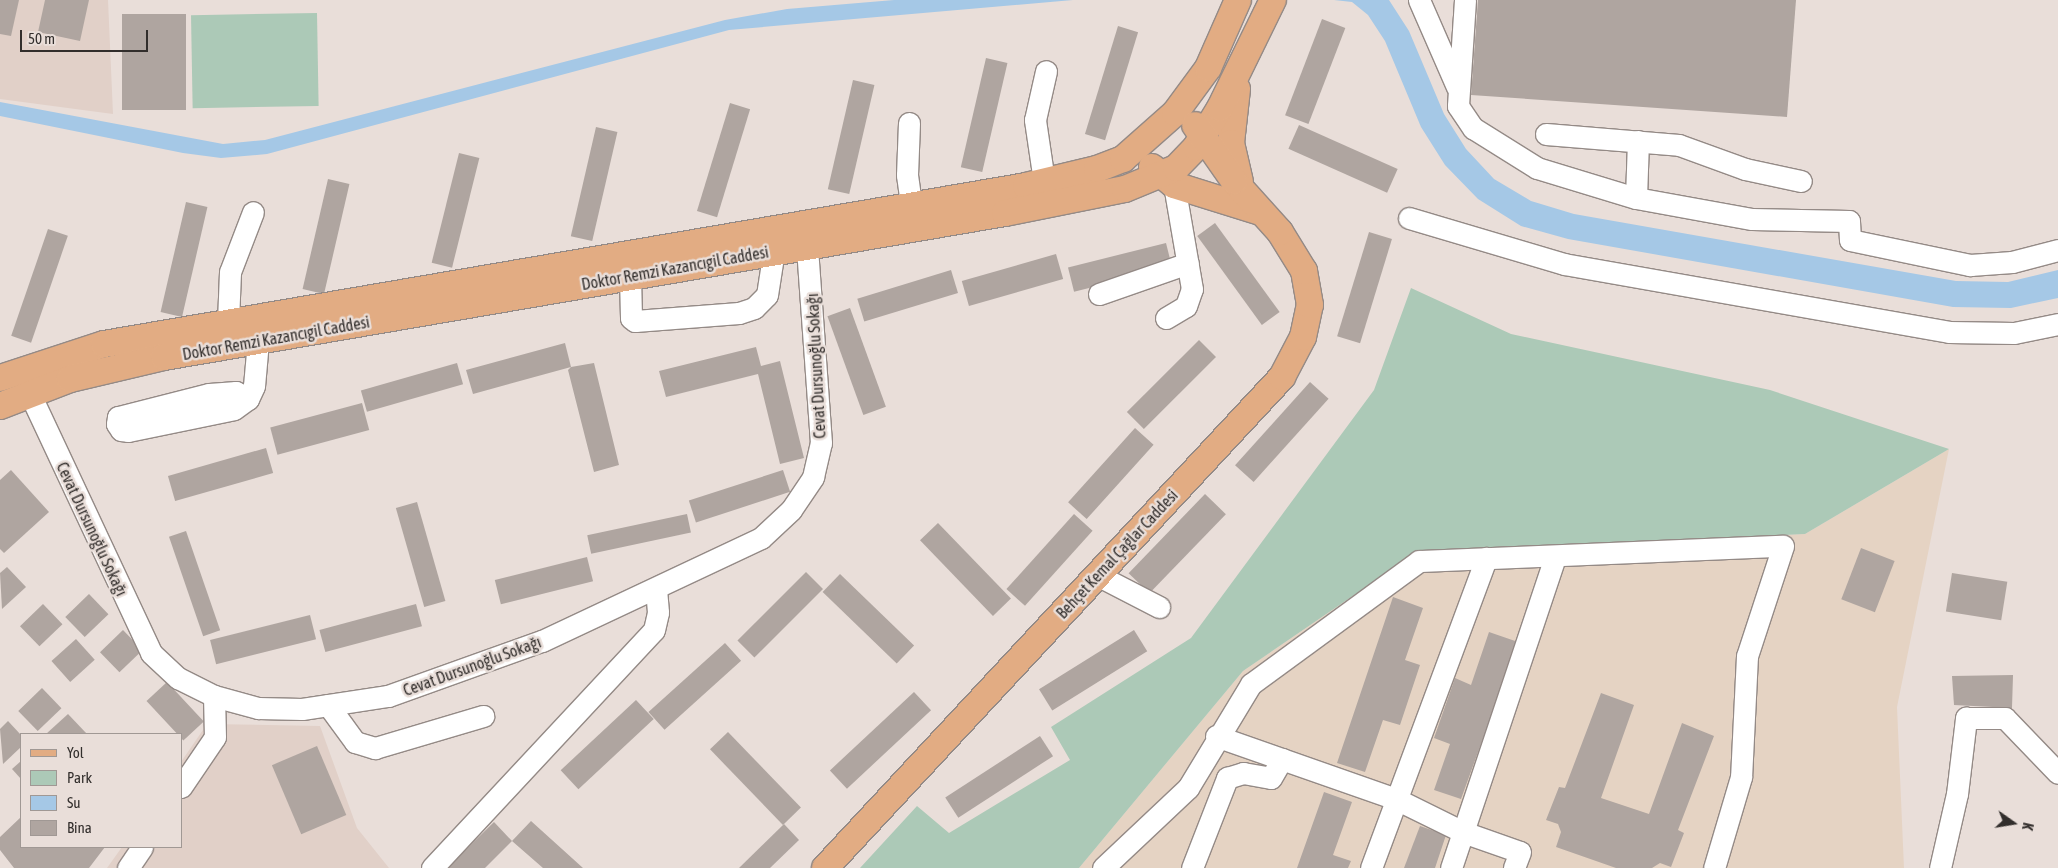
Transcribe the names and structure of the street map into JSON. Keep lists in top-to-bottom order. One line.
{"streets":{"main road":["Doktor Remzi Kazancıgil Caddesi","Behçet Kemal Çağlar Caddesi"],"street":["Cevat Dursunoğlu Sokağı"]},"crossings":[["Doktor Remzi Kazancıgil Caddesi","Cevat Dursunoğlu Sokağı"],["Doktor Remzi Kazancıgil Caddesi","Behçet Kemal Çağlar Caddesi"]],"legend":["Yol","Park","Su","Bina"],"scale_bar":"50 m","north":"right"}
